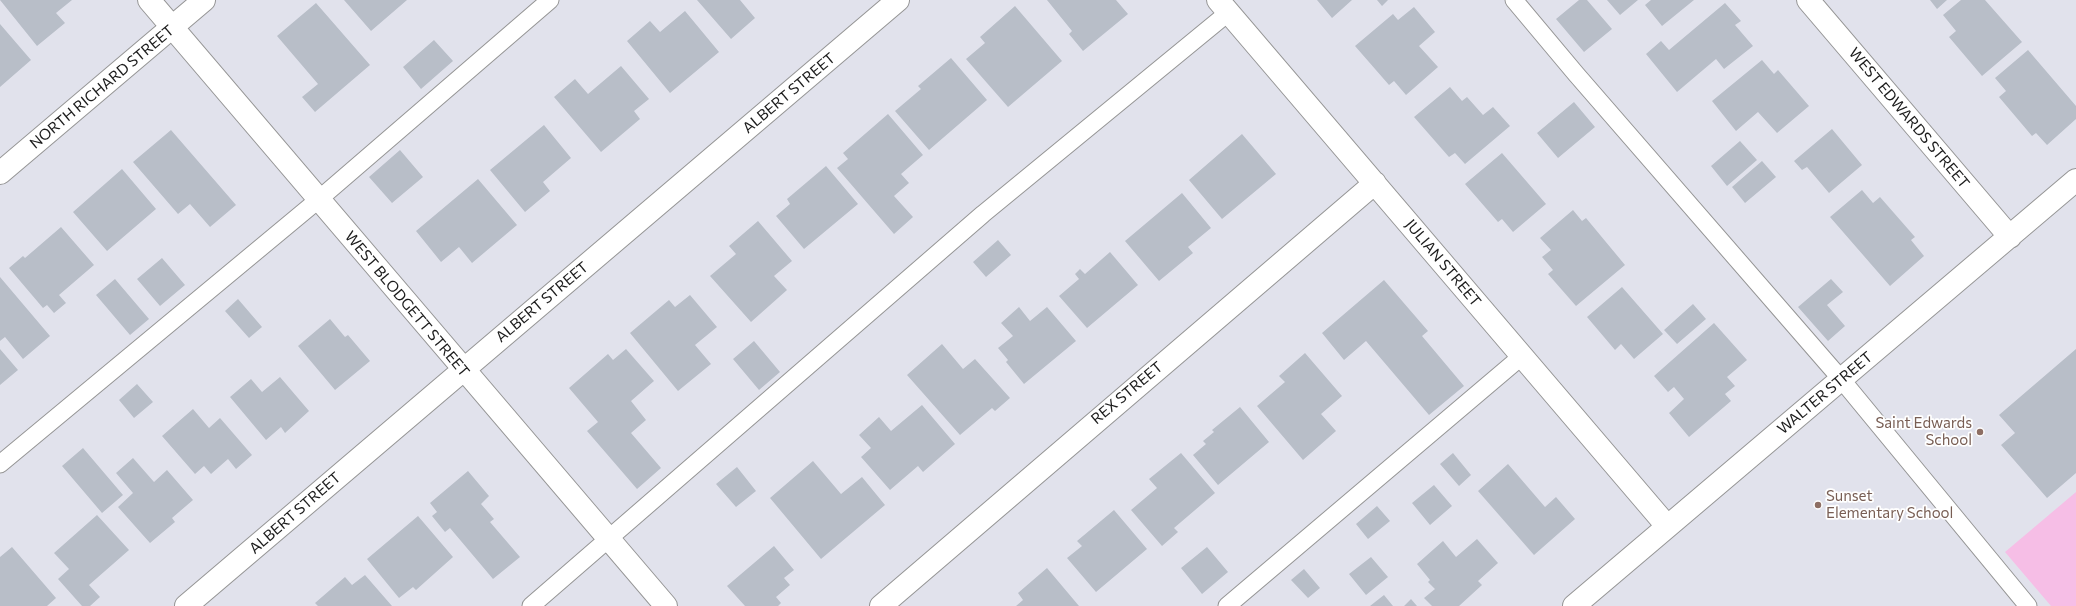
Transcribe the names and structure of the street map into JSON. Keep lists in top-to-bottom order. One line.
{"streets":{"street":["NORTH RICHARD STREET","ALBERT STREET","WEST EDWARDS STREET","JULIAN STREET","WEST BLODGETT STREET","REX STREET","WALTER STREET"]},"crossings":[["NORTH RICHARD STREET","WEST BLODGETT STREET"],["ALBERT STREET","WEST BLODGETT STREET"],["WEST EDWARDS STREET","WALTER STREET"],["JULIAN STREET","REX STREET"],["JULIAN STREET","WALTER STREET"]],"places":["Saint Edwards School","Sunset Elementary School"]}
